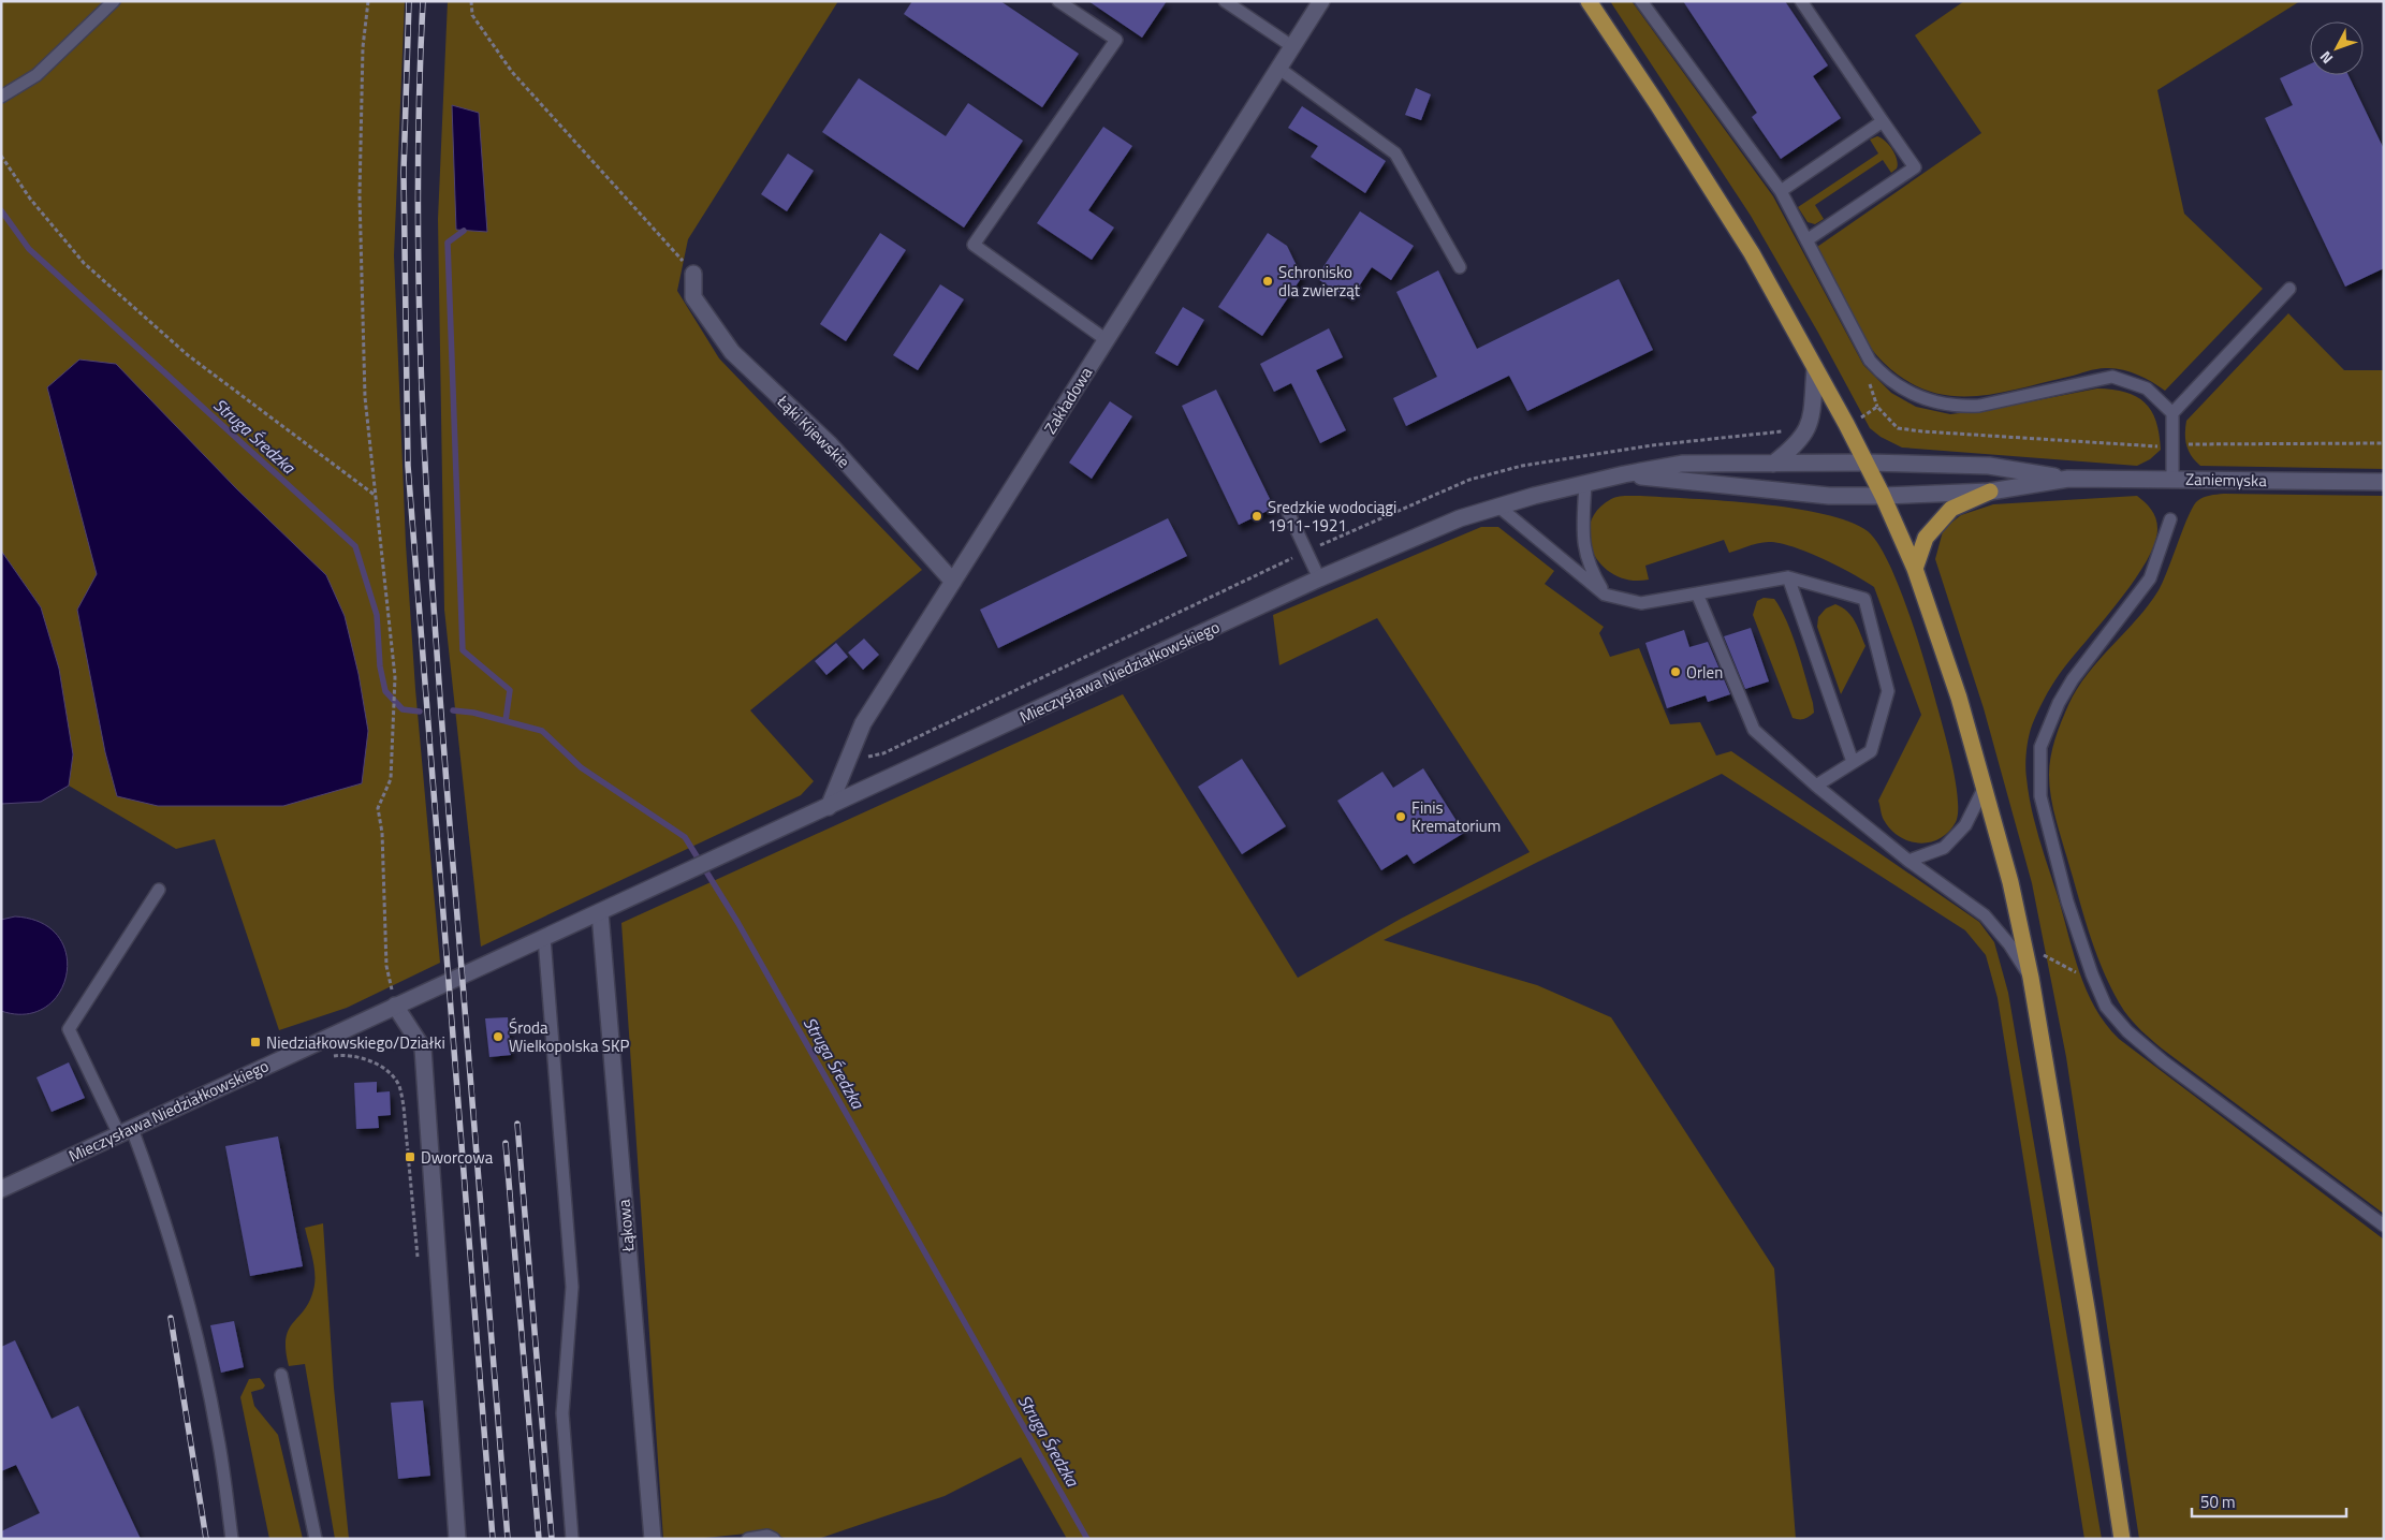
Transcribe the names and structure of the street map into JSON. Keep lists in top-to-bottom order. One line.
{"streets":{"street":["Zakładowa","Łąki Kijewskie","Zaniemyska","Mieczysława Niedziałkowskiego","Łąkowa"]},"crossings":[["Zakładowa","Łąki Kijewskie"],["Zakładowa","Mieczysława Niedziałkowskiego"],["Zaniemyska","Mieczysława Niedziałkowskiego"],["Mieczysława Niedziałkowskiego","Łąkowa"]],"water":["Struga Średzka"],"places":{"other":["Schronisko dla zwierząt","Sredzkie wodociągi 1911-1921","Orlen","Finis Krematorium","Środa Wielkopolska SKP"],"transit":["Niedziałkowskiego/Działki","Dworcowa"]},"scale_bar":"50 m","north":"bottom left"}
